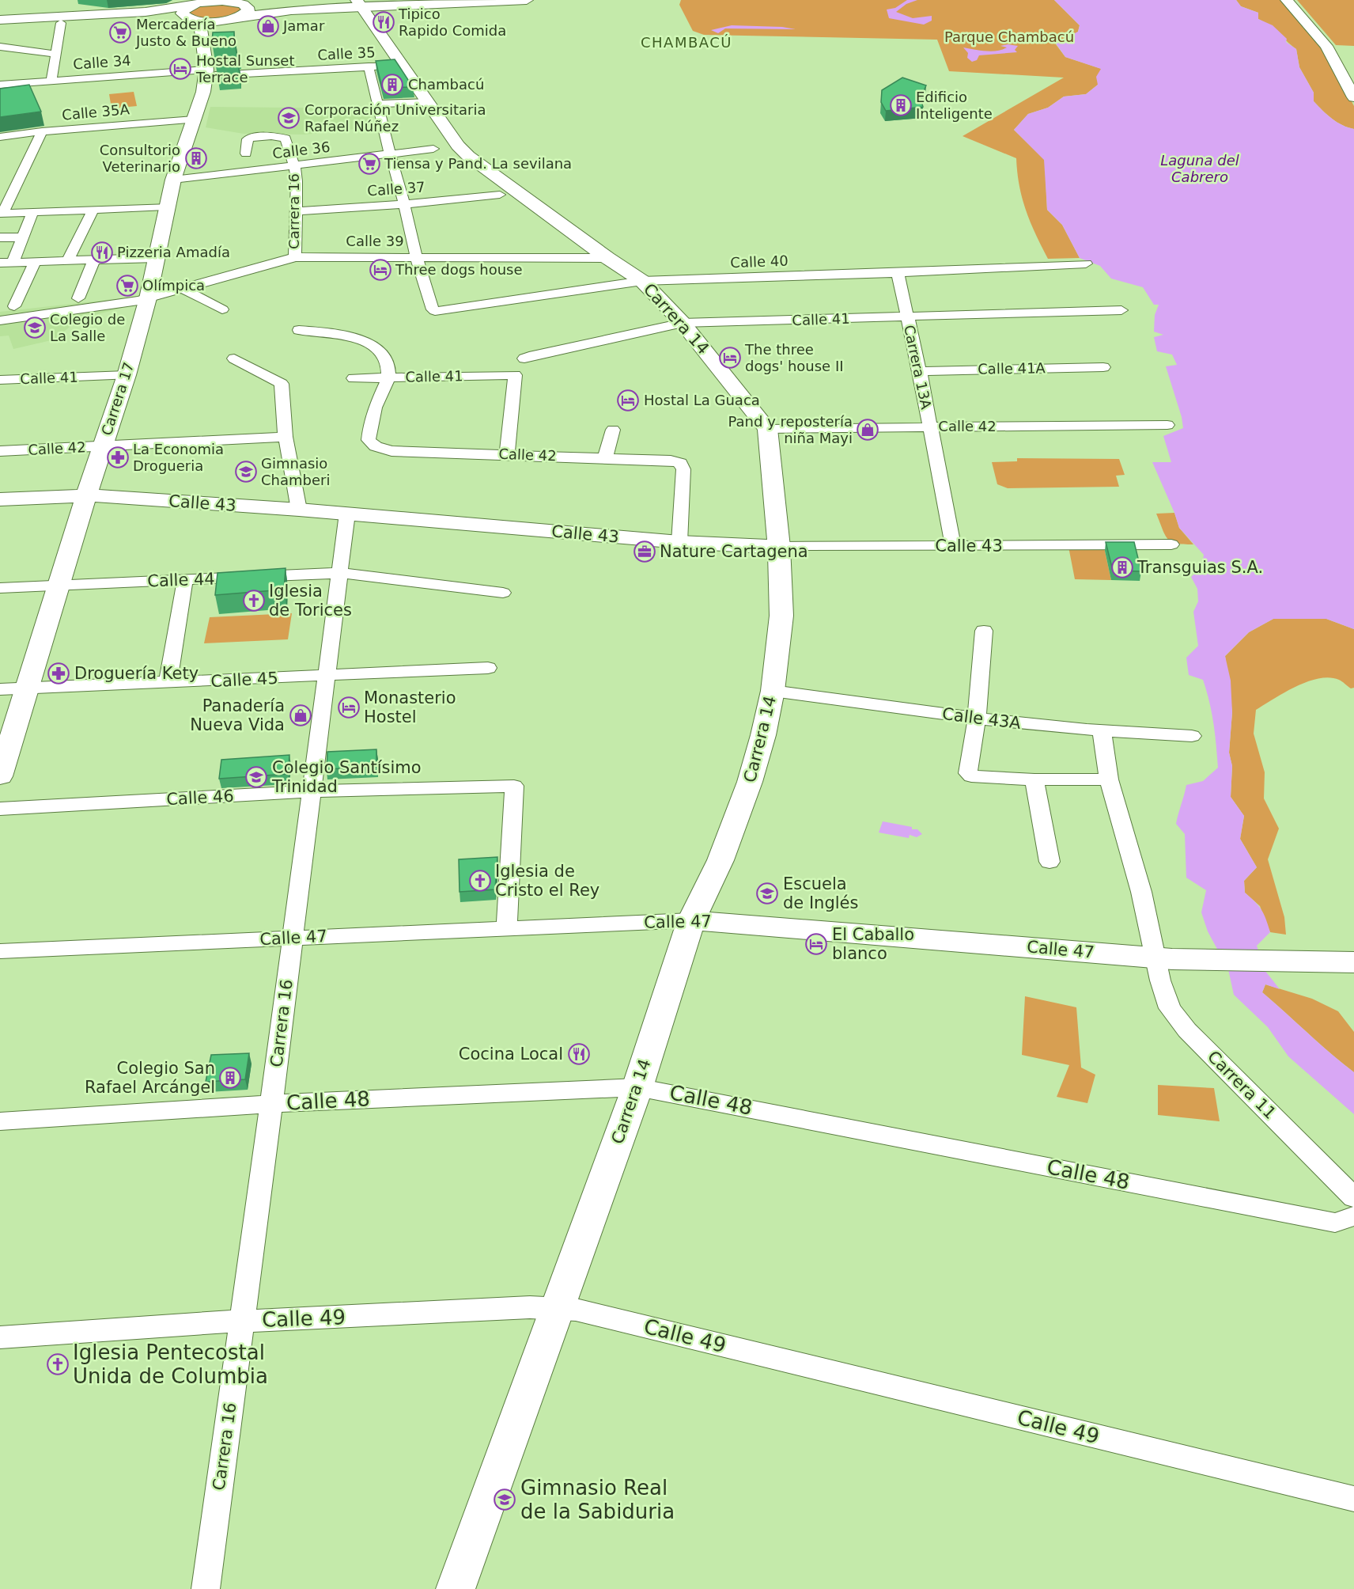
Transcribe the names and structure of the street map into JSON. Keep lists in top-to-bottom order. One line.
{"streets":{"main road":["Carrera 14","Carrera 17","Calle 43","Calle 47"],"street":["Calle 35","Calle 34","Calle 35A","Calle 36","Calle 37","Carrera 16","Calle 39","Calle 40","Calle 41","Carrera 13A","Calle 41A","Calle 42","Calle 44","Calle 45","Calle 43A","Calle 46","Carrera 11","Calle 48","Calle 49"]},"crossings":[["Calle 35","Calle 34"],["Calle 35","Carrera 14"],["Calle 35","Carrera 17"],["Calle 34","Carrera 17"],["Calle 35A","Carrera 17"],["Calle 36","Carrera 16"],["Calle 36","Carrera 17"],["Calle 37","Carrera 16"],["Carrera 16","Calle 39"],["Carrera 16","Calle 43"],["Carrera 16","Calle 44"],["Carrera 16","Calle 45"],["Carrera 16","Calle 46"],["Carrera 16","Calle 47"],["Carrera 16","Calle 48"],["Carrera 16","Calle 49"],["Calle 39","Calle 40"],["Calle 39","Carrera 14"],["Calle 39","Carrera 17"],["Calle 40","Carrera 14"],["Calle 40","Carrera 13A"],["Carrera 14","Calle 41"],["Carrera 14","Calle 42"],["Carrera 14","Calle 43"],["Carrera 14","Calle 43A"],["Carrera 14","Calle 47"],["Carrera 14","Calle 48"],["Carrera 14","Calle 49"],["Calle 41","Carrera 13A"],["Calle 41","Carrera 17"],["Calle 41","Calle 42"],["Carrera 13A","Calle 41A"],["Carrera 13A","Calle 42"],["Carrera 13A","Calle 43"],["Carrera 17","Calle 42"],["Carrera 17","Calle 43"],["Carrera 17","Calle 44"],["Carrera 17","Calle 45"],["Calle 42","Calle 43"],["Calle 43A","Carrera 11"],["Calle 46","Calle 47"],["Calle 47","Carrera 11"]],"districts":["CHAMBACÚ"],"water":["Laguna del Cabrero"],"parks":["Parque Chambacú"],"places":{"restaurant":["Tipico Rapido Comida","Pizzeria Amadía","Cocina Local"],"shop":["Jamar","Pand y repostería niña Mayi","Panadería Nueva Vida"],"supermarket":["Mercadería Justo & Bueno","Tiensa y Pand. La sevilana","Olímpica"],"hotel":["Hostal Sunset Terrace","Three dogs house","The three dogs' house II","Hostal La Guaca","Monasterio Hostel","El Caballo blanco"],"building":["Chambacú","Edificio Inteligente","Consultorio Veterinario","Transguias S.A.","Colegio San Rafael Arcángel"],"school or university":["Corporación Universitaria Rafael Núñez","Colegio de La Salle","Gimnasio Chamberi","Colegio Santísimo Trinidad","Escuela de Inglés","Gimnasio Real de la Sabiduria"],"pharmacy":["La Economia Drogueria","Droguería Kety"],"office":["Nature Cartagena"],"church":["Iglesia de Torices","Iglesia de Cristo el Rey","Iglesia Pentecostal Unida de Columbia"]}}
